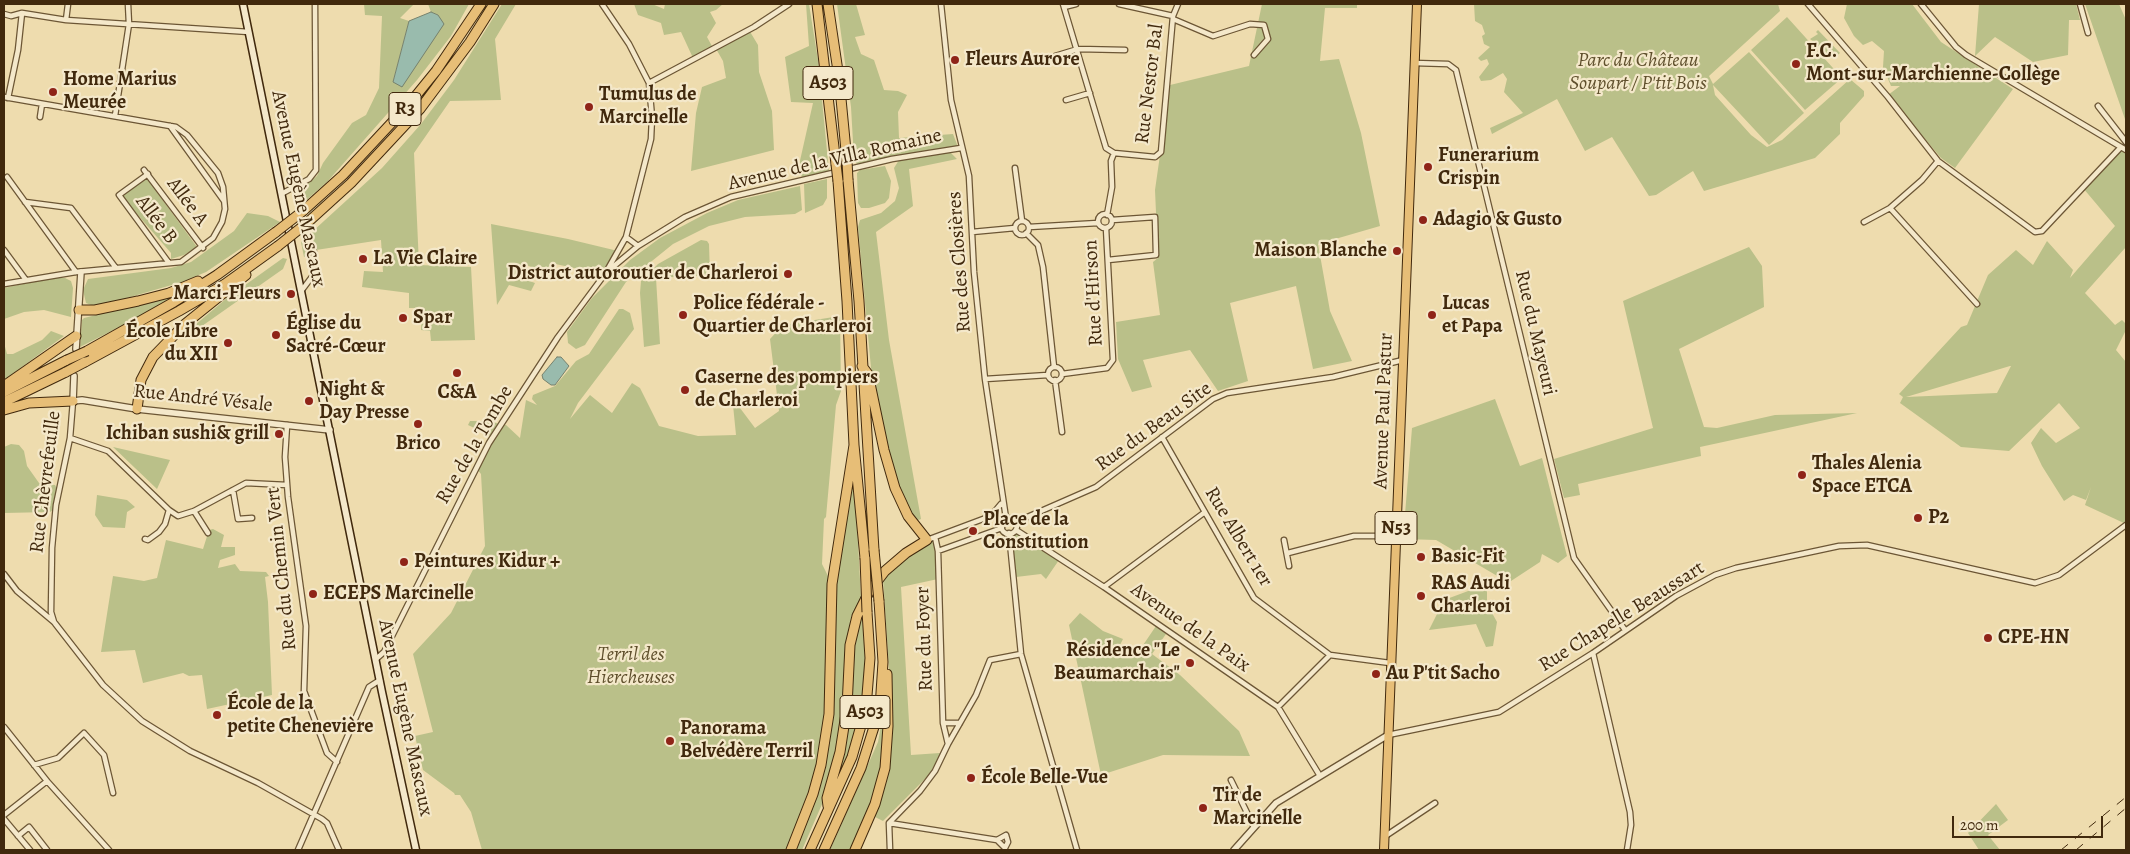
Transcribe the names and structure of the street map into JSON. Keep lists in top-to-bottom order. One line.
{"streets":{"highway":["A503","R3"],"main road":["Avenue Eugène Mascaux","Avenue Paul Pastur","N53"],"street":["Rue Nestor Bal","Avenue de la Villa Romaine","Allée A","Allée B","Rue des Closières","Rue d'Hirson","Rue du Mayeuri","Rue André Vésale","Rue du Beau Site","Rue de la Tombe","Rue Chèvrefeuille","Rue Albert 1er","Rue du Chemin Vert","Rue Chapelle Beaussart","Avenue de la Paix","Rue du Foyer"]},"crossings":[["R3","Rue Chèvrefeuille"],["Avenue de la Villa Romaine","Rue des Closières"],["Avenue de la Villa Romaine","Rue de la Tombe"],["Avenue Eugène Mascaux","Rue André Vésale"],["Avenue Eugène Mascaux","Rue de la Tombe"],["Allée A","Allée B"],["Rue des Closières","Rue du Beau Site"],["Rue des Closières","Avenue de la Paix"],["Rue du Mayeuri","Avenue Paul Pastur"],["Rue du Mayeuri","Rue Chapelle Beaussart"],["Rue André Vésale","Rue Chèvrefeuille"],["Rue André Vésale","Rue du Chemin Vert"],["Avenue Paul Pastur","Rue du Beau Site"],["Avenue Paul Pastur","Rue Albert 1er"],["Avenue Paul Pastur","Rue Chapelle Beaussart"],["Rue du Beau Site","Rue Albert 1er"],["Rue du Beau Site","Avenue de la Paix"]],"parks":["Parc du Château Soupart / P'tit Bois","Terril des Hiercheuses"],"places":["Fleurs Aurore","F.C. Mont-sur-Marchienne-Collège","Home Marius Meurée","Tumulus de Marcinelle","Funerarium Crispin","Adagio & Gusto","Maison Blanche","La Vie Claire","District autoroutier de Charleroi","Marci-Fleurs","Police fédérale - Quartier de Charleroi","Lucas et Papa","Spar","Église du Sacré-Cœur","École Libre du XII","C&A","Caserne des pompiers de Charleroi","Night & Day Presse","Brico","Ichiban sushi& grill","Thales Alenia Space ETCA","P2","Place de la Constitution","Basic-Fit","Peintures Kidur +","ECEPS Marcinelle","RAS Audi Charleroi","CPE-HN","Résidence \"Le Beaumarchais\"","Au P'tit Sacho","École de la petite Chenevière","Panorama Belvédère Terril","École Belle-Vue","Tir de Marcinelle"],"scale_bar":"200 m"}
